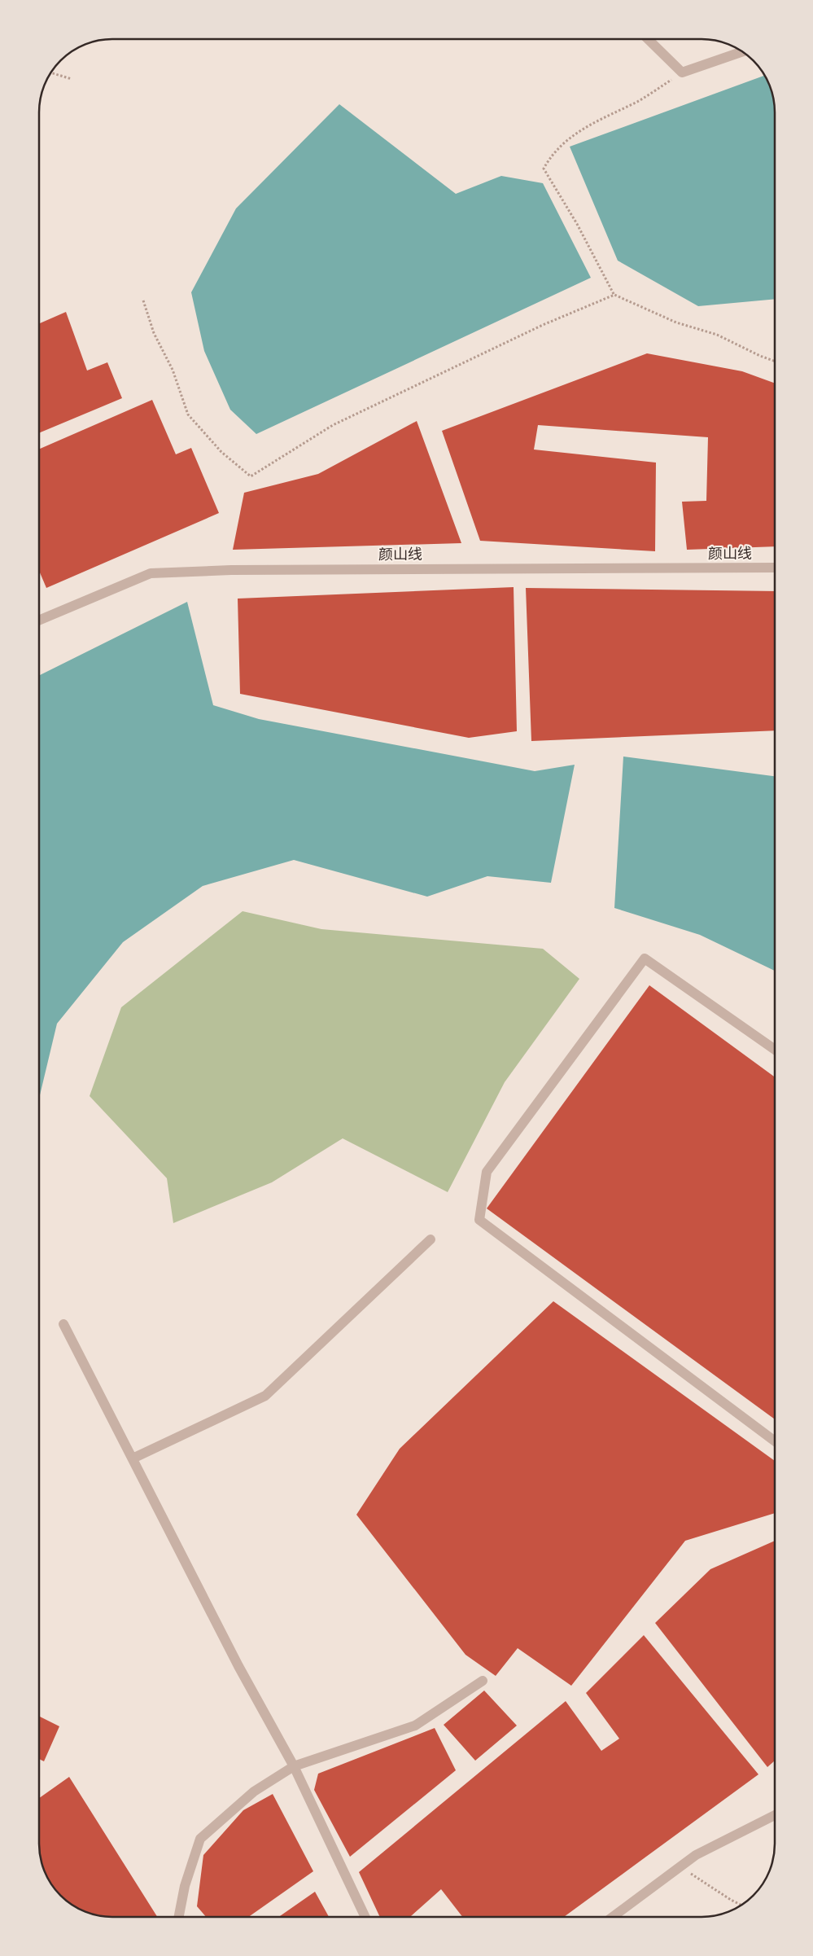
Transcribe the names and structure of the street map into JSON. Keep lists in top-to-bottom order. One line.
{"streets":{"street":["颜山线"]}}
